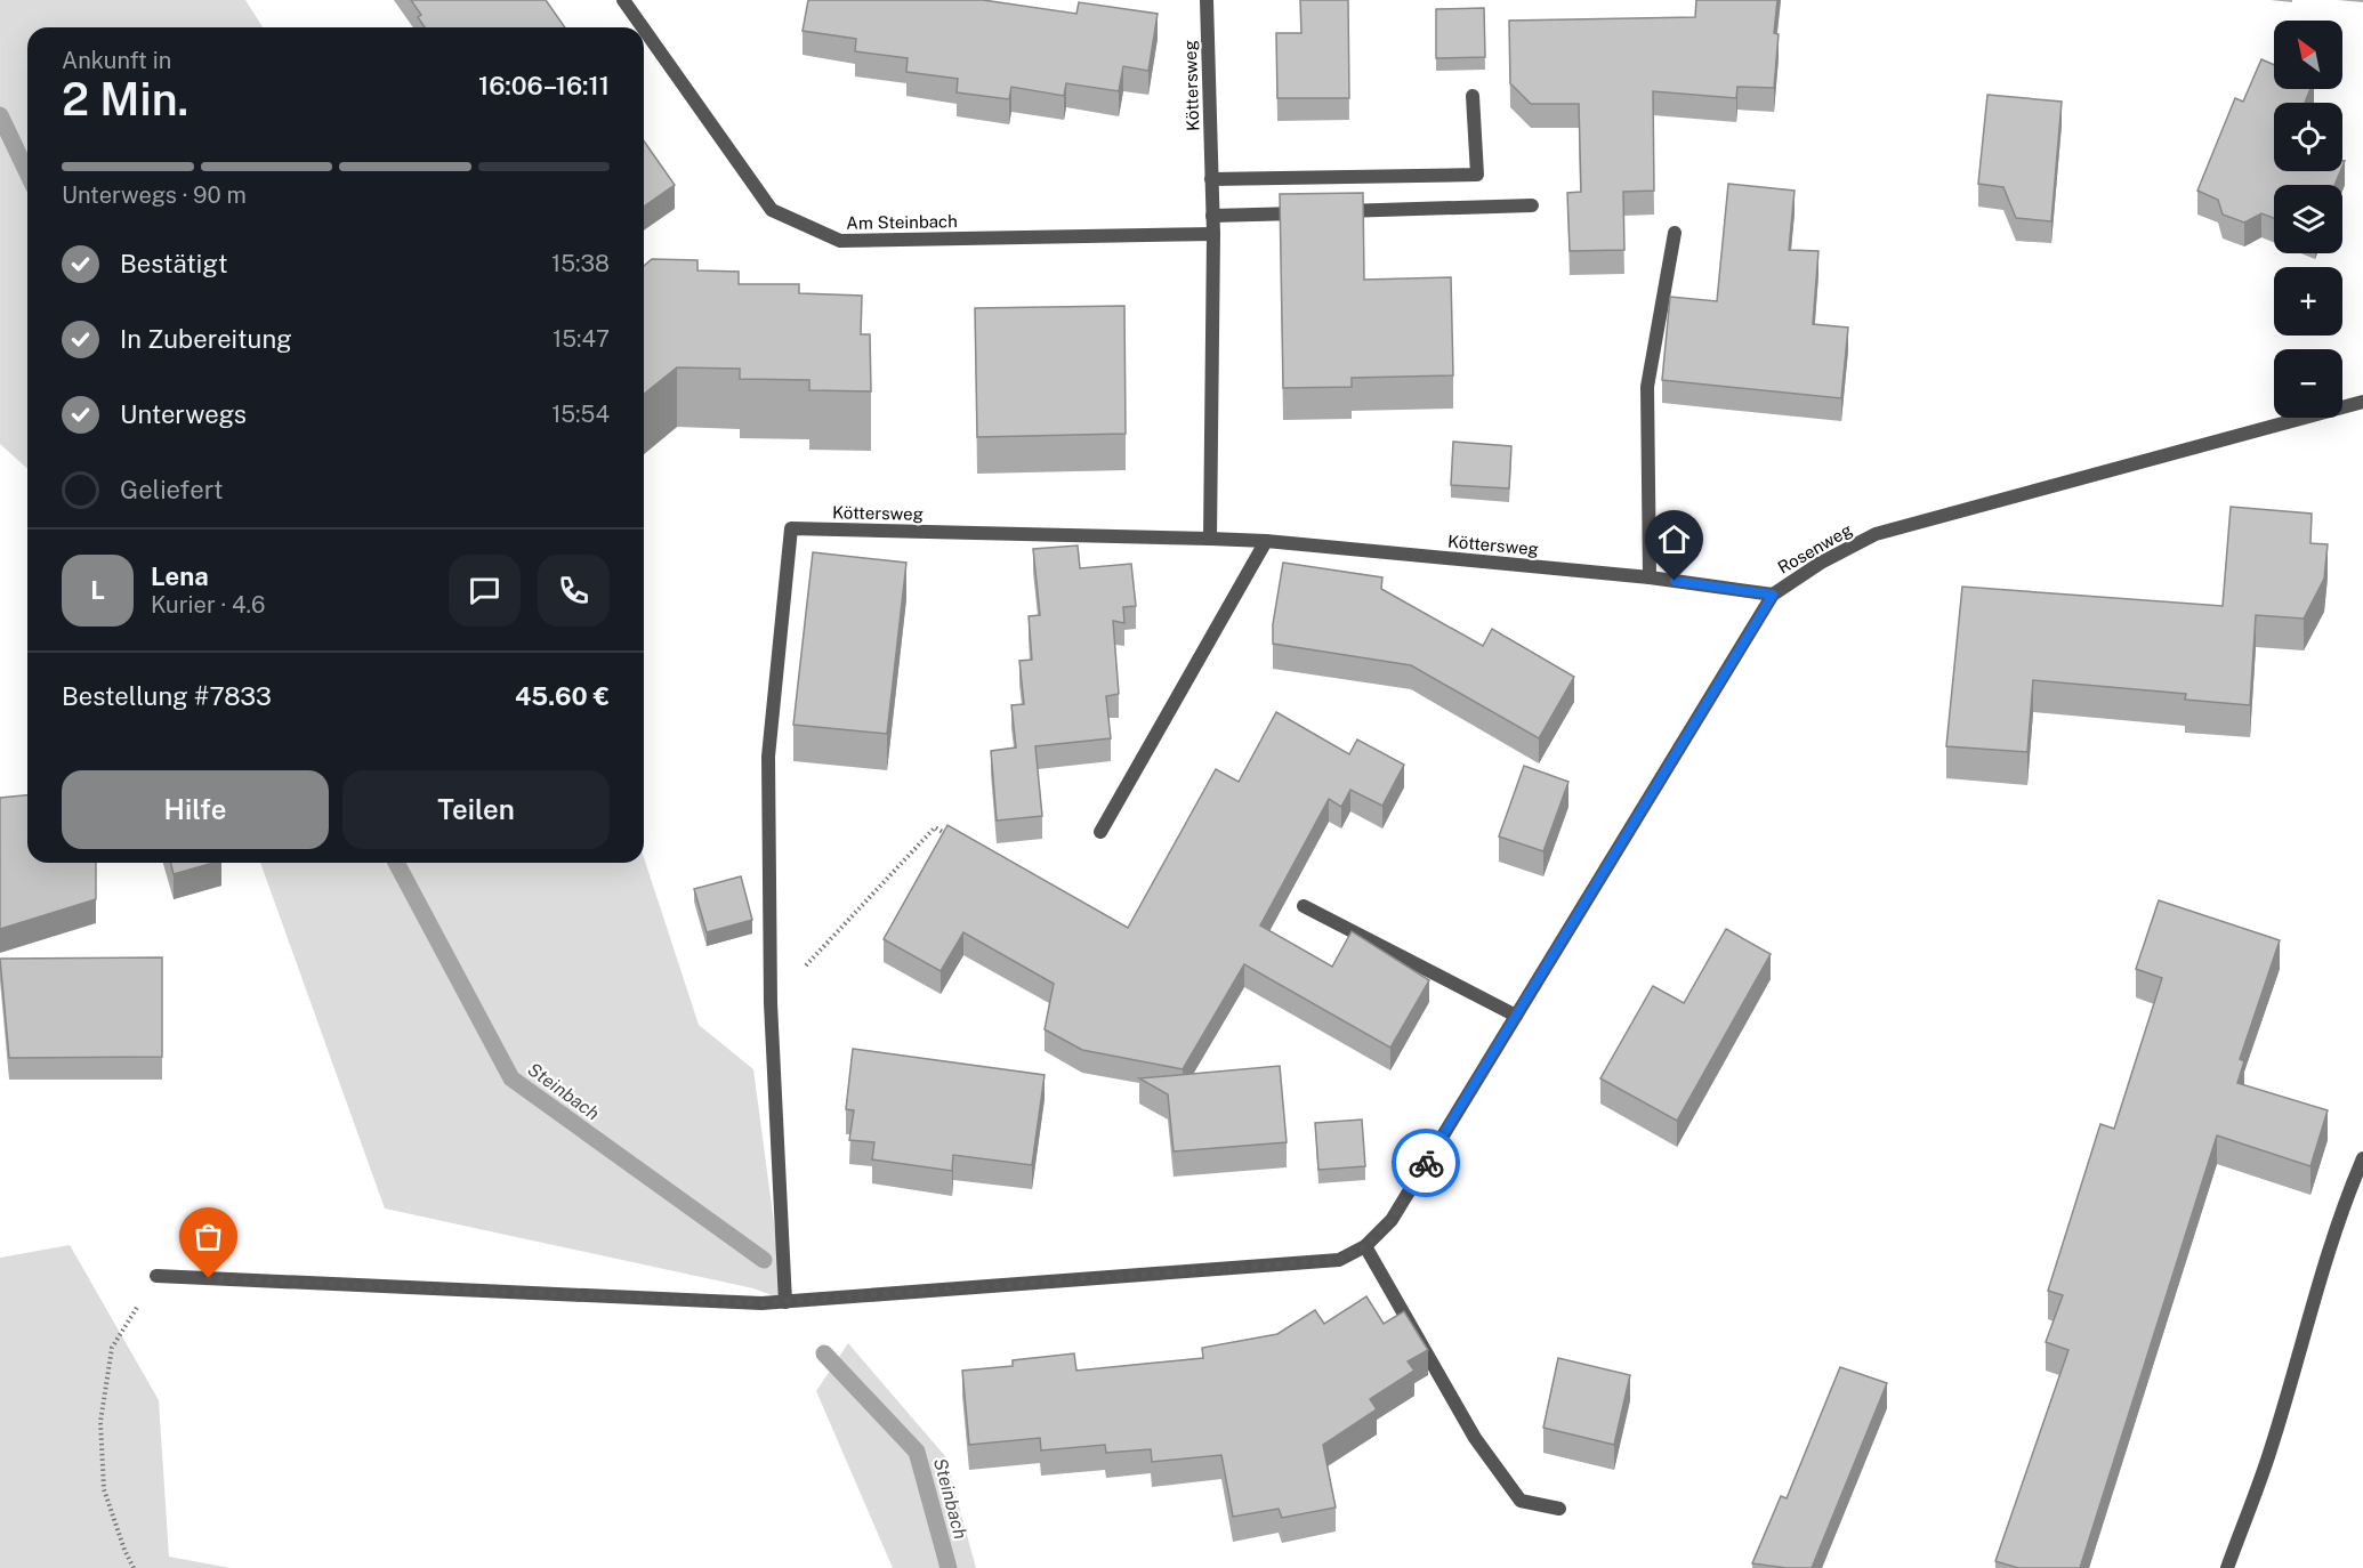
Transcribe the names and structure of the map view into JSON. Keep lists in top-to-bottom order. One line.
{"streets":{"street":["Köttersweg","Am Steinbach","Rosenweg"]},"crossings":[["Köttersweg","Am Steinbach"],["Köttersweg","Rosenweg"]],"water":["Steinbach"],"north":"top left","page":{"map_buttons":["+","−"],"heading":["2 Min.","Ankunft in","16:06–16:11"],"panel":["Lena","Kurier · 4.6","Bestellung #7833","45.60 €"],"bar":"Unterwegs · 90 m","list":[["Bestätigt","15:38"],["In Zubereitung","15:47"],["Unterwegs","15:54"],"Geliefert"],"round":"L","buttons":["Hilfe","Teilen"]}}
